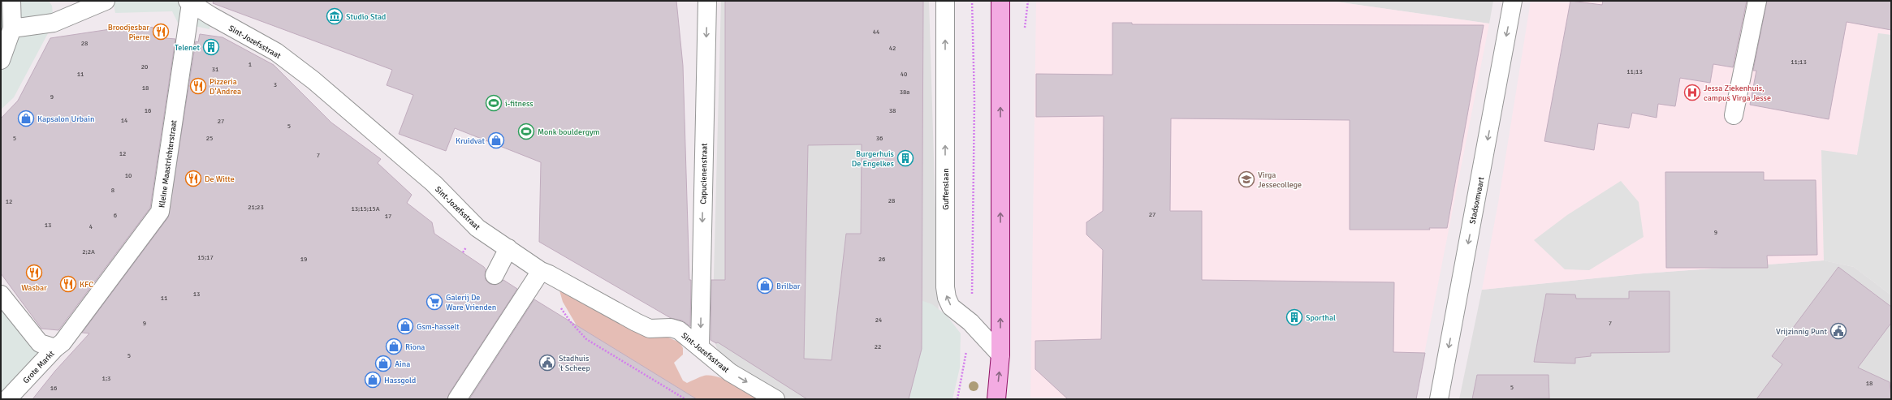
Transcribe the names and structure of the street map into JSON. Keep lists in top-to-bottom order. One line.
{"streets":{"street":["Sint-Jozefsstraat","Kleine Maastrichterstraat","Capucienenstraat","Guffenslaan","Stadsomvaart","Grote Markt"]},"crossings":[["Sint-Jozefsstraat","Kleine Maastrichterstraat"],["Sint-Jozefsstraat","Capucienenstraat"],["Kleine Maastrichterstraat","Grote Markt"]],"one_way":["Capucienenstraat","Guffenslaan","Stadsomvaart"],"places":{"museum":["Studio Stad"],"restaurant":["Broodjesbar Pierre","Pizzeria D'Andrea","De Witte","Wasbar","KFC"],"building":["Telenet","Burgerhuis De Engelkes","Sporthal"],"hospital":["Jessa Ziekenhuis, campus Virga Jesse"],"sports":["i-fitness","Monk bouldergym"],"shop":["Kapsalon Urbain","Kruidvat","Brilbar","Gsm-hasselt","Riona","Aina","Hassgold"],"school or university":["Virga Jessecollege"],"supermarket":["Galerij De Ware Vrienden"],"public building":["Vrijzinnig Punt","Stadhuis 't Scheep"]},"house_numbers":["44","28","42","11;13","1","20","31","11;13","11","40","3","18","38a","9","16","38","14","27","5","5","25","36","12","7","10","8","28","12","21;23","13;15;15A","27","6","17","13","4","9","2;2A","15;17","19","26","13","11","24","9","7","22","5","1;3","18","5","16"]}
